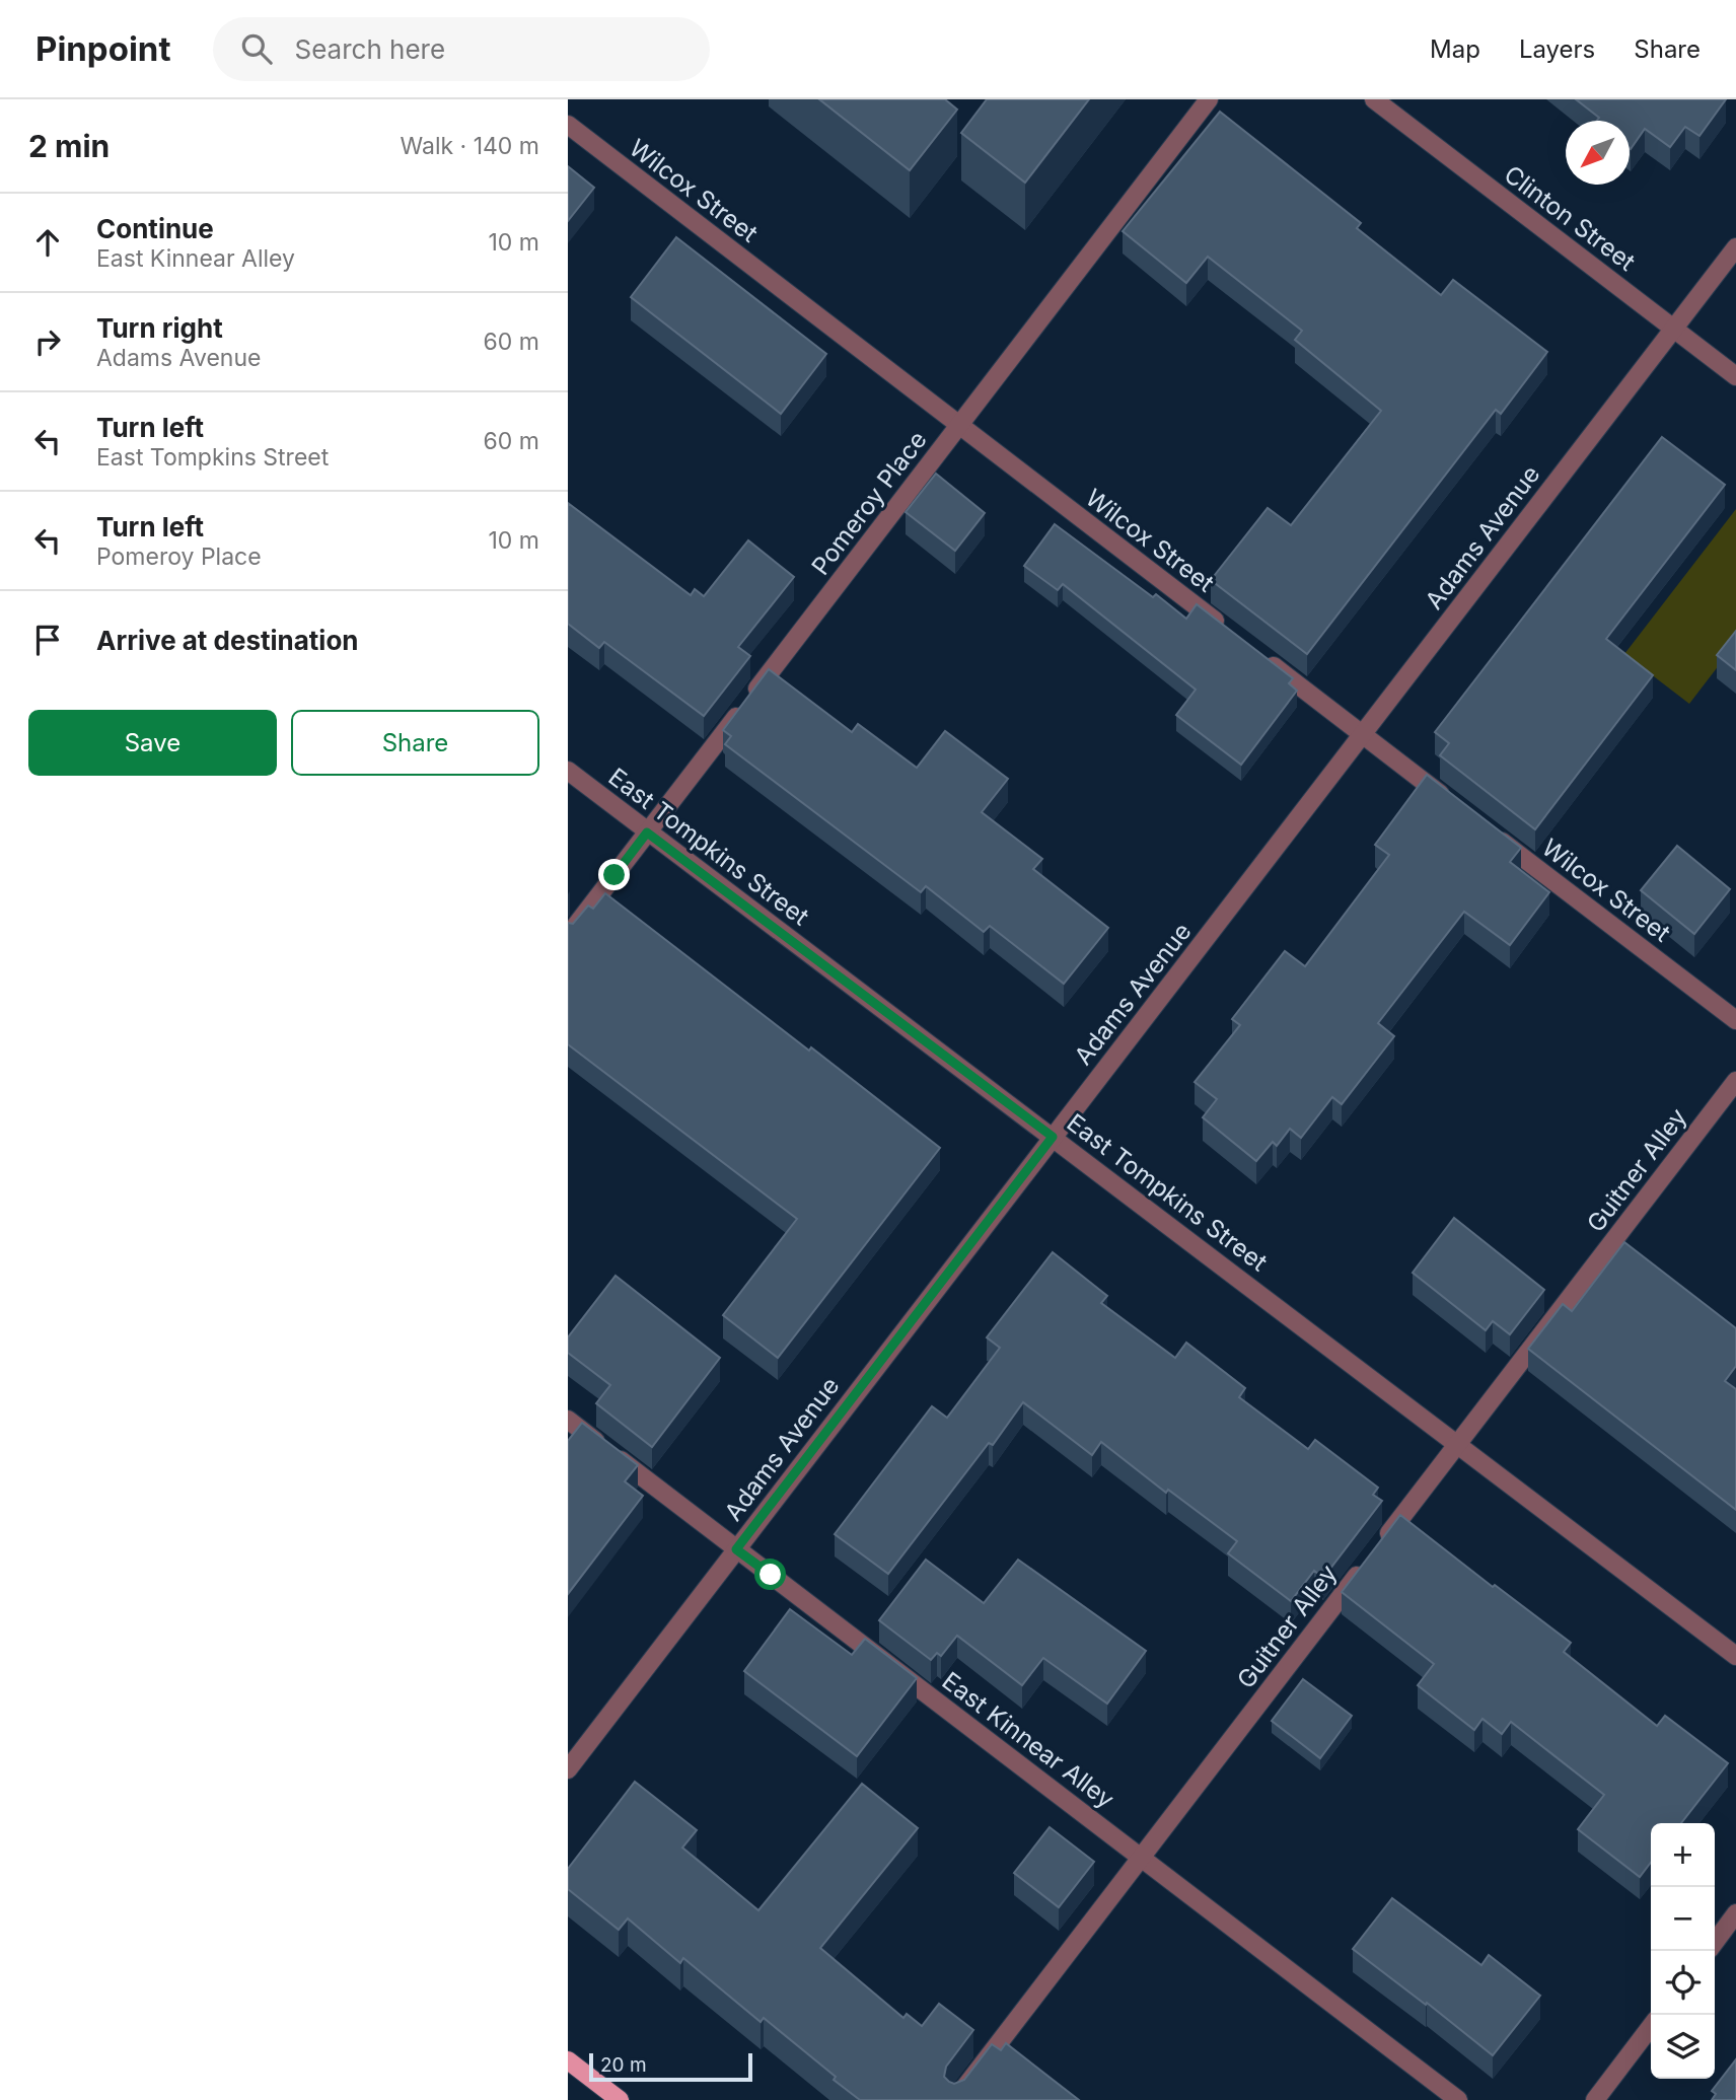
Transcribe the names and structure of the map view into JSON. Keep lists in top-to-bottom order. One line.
{"streets":{"street":["Wilcox Street","Clinton Street","Pomeroy Place","Adams Avenue","East Tompkins Street","Guitner Alley","East Kinnear Alley"]},"crossings":[["Wilcox Street","Pomeroy Place"],["Clinton Street","Adams Avenue"],["Pomeroy Place","East Tompkins Street"],["Adams Avenue","East Tompkins Street"],["Adams Avenue","East Kinnear Alley"],["East Tompkins Street","Guitner Alley"],["Guitner Alley","East Kinnear Alley"]],"scale_bar":"20 m","north":"bottom left","page":{"header":"Pinpoint","search":"Search here","nav":["Map","Layers","Share"],"heading":["2 min","Walk · 140 m"],"list":[["Continue","East Kinnear Alley","10 m"],["Turn right","Adams Avenue","60 m"],["Turn left","East Tompkins Street","60 m"],["Turn left","Pomeroy Place","10 m"],"Arrive at destination"],"buttons":["Save","Share"],"map_buttons":["+","−"],"scale":"20 m"}}
